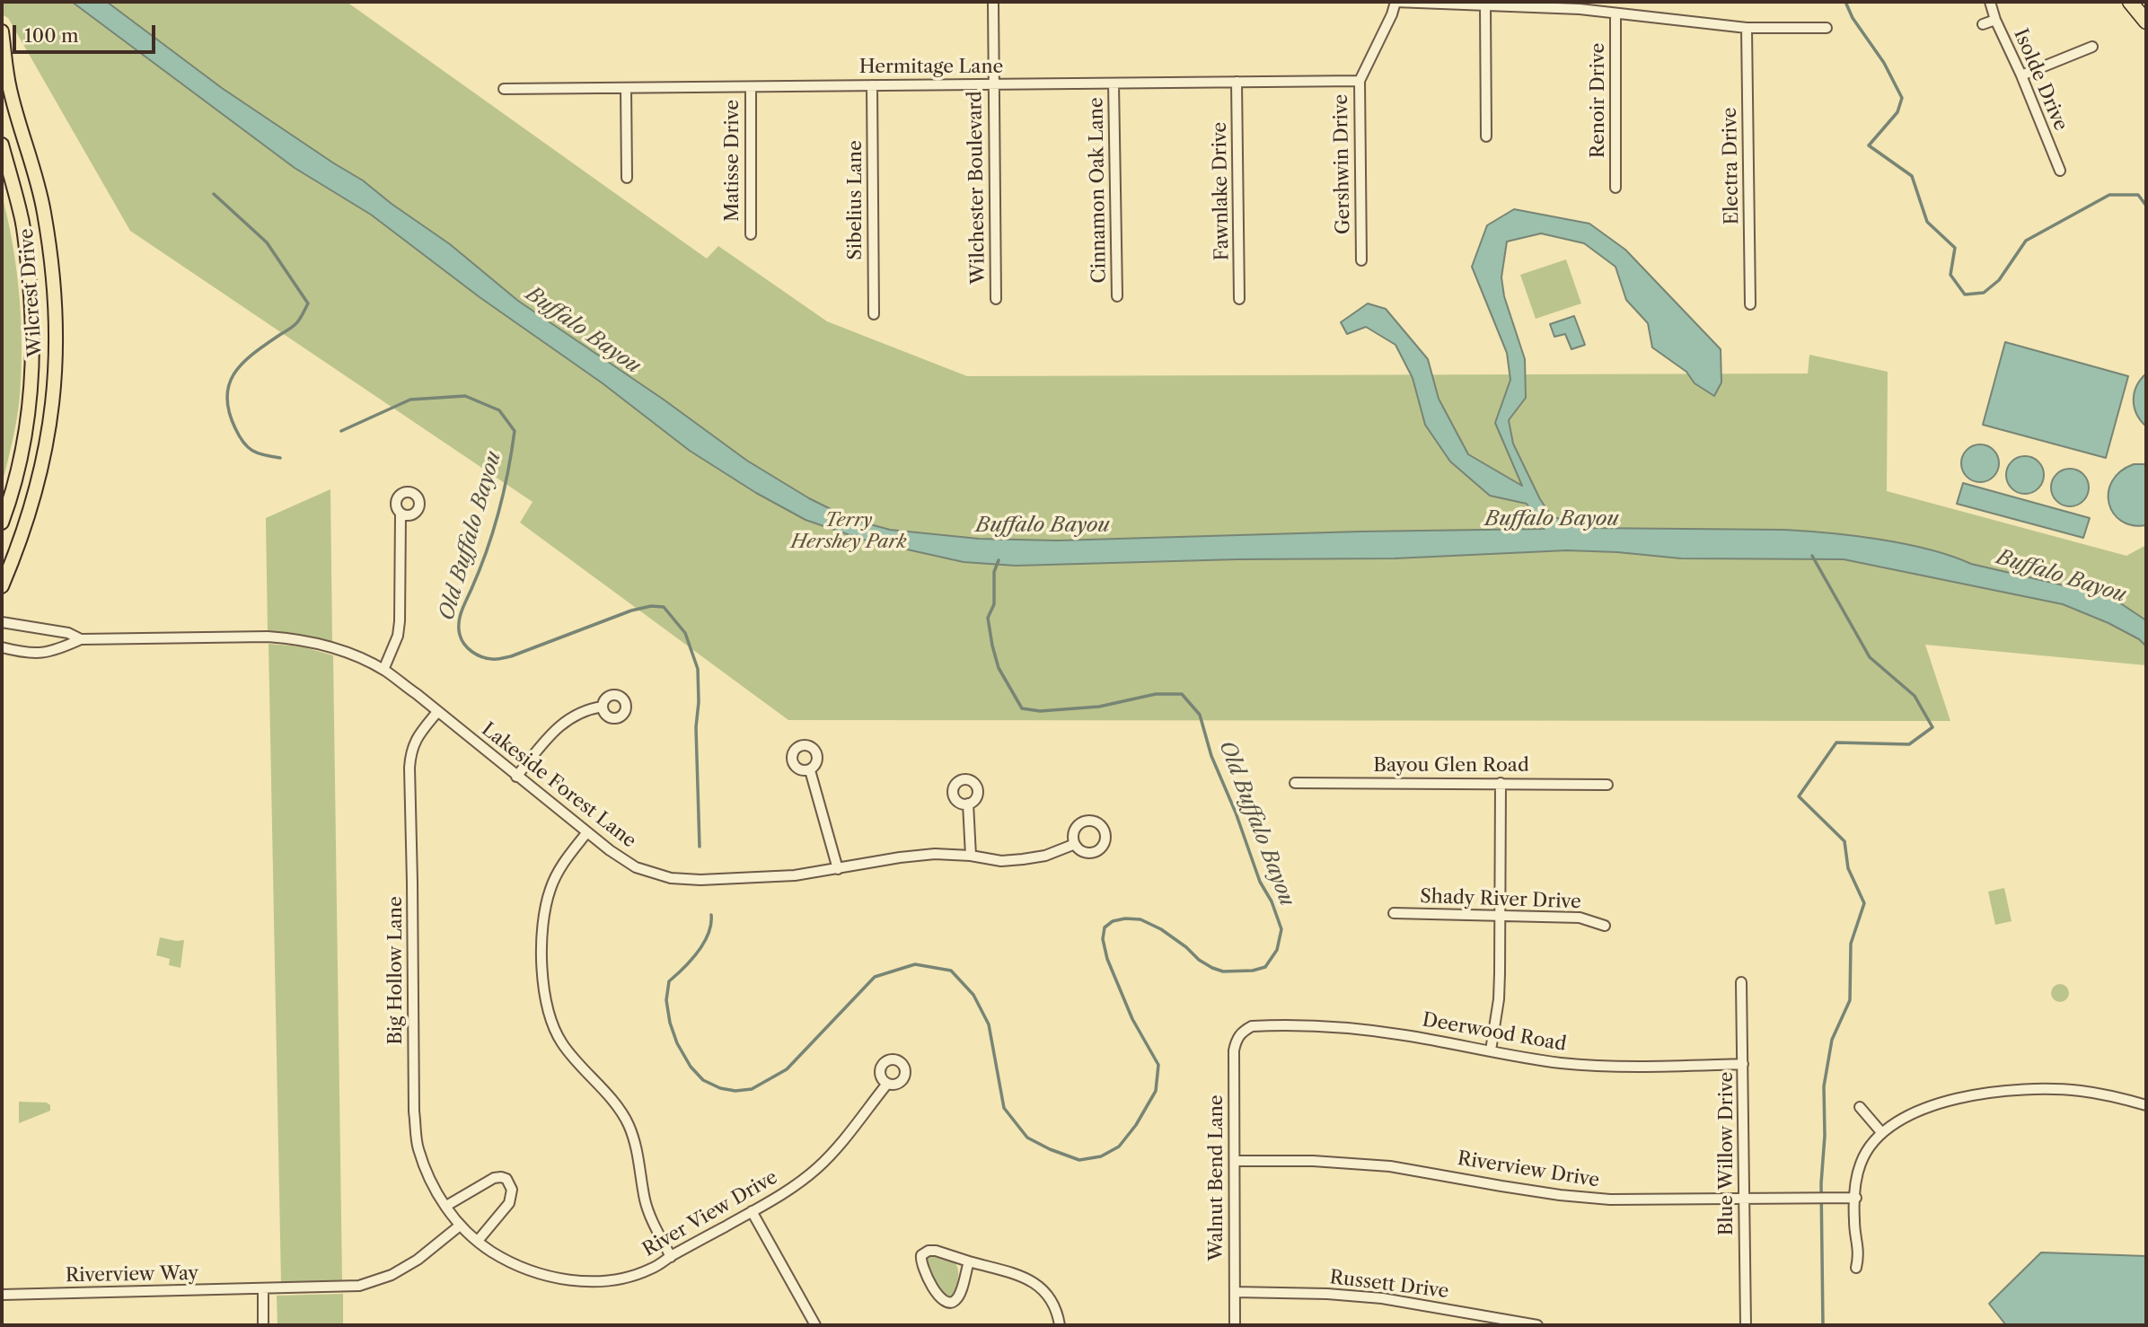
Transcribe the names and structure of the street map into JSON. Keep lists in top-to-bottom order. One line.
{"streets":{"main road":["Wilcrest Drive"],"street":["Hermitage Lane","Isolde Drive","Renoir Drive","Matisse Drive","Gershwin Drive","Electra Drive","Wilchester Boulevard","Cinnamon Oak Lane","Fawnlake Drive","Sibelius Lane","Bayou Glen Road","Lakeside Forest Lane","Shady River Drive","Big Hollow Lane","Deerwood Road","Blue Willow Drive","Riverview Drive","Walnut Bend Lane","River View Drive","Riverview Way","Russett Drive"]},"crossings":[["Hermitage Lane","Matisse Drive"],["Hermitage Lane","Gershwin Drive"],["Hermitage Lane","Wilchester Boulevard"],["Hermitage Lane","Cinnamon Oak Lane"],["Hermitage Lane","Fawnlake Drive"],["Hermitage Lane","Sibelius Lane"],["Lakeside Forest Lane","Big Hollow Lane"],["Big Hollow Lane","River View Drive"],["Deerwood Road","Blue Willow Drive"],["Deerwood Road","Walnut Bend Lane"],["Blue Willow Drive","Riverview Drive"],["Riverview Drive","Walnut Bend Lane"],["Walnut Bend Lane","Russett Drive"]],"water":["Buffalo Bayou","Old Buffalo Bayou"],"parks":["Terry Hershey Park"],"scale_bar":"100 m"}
